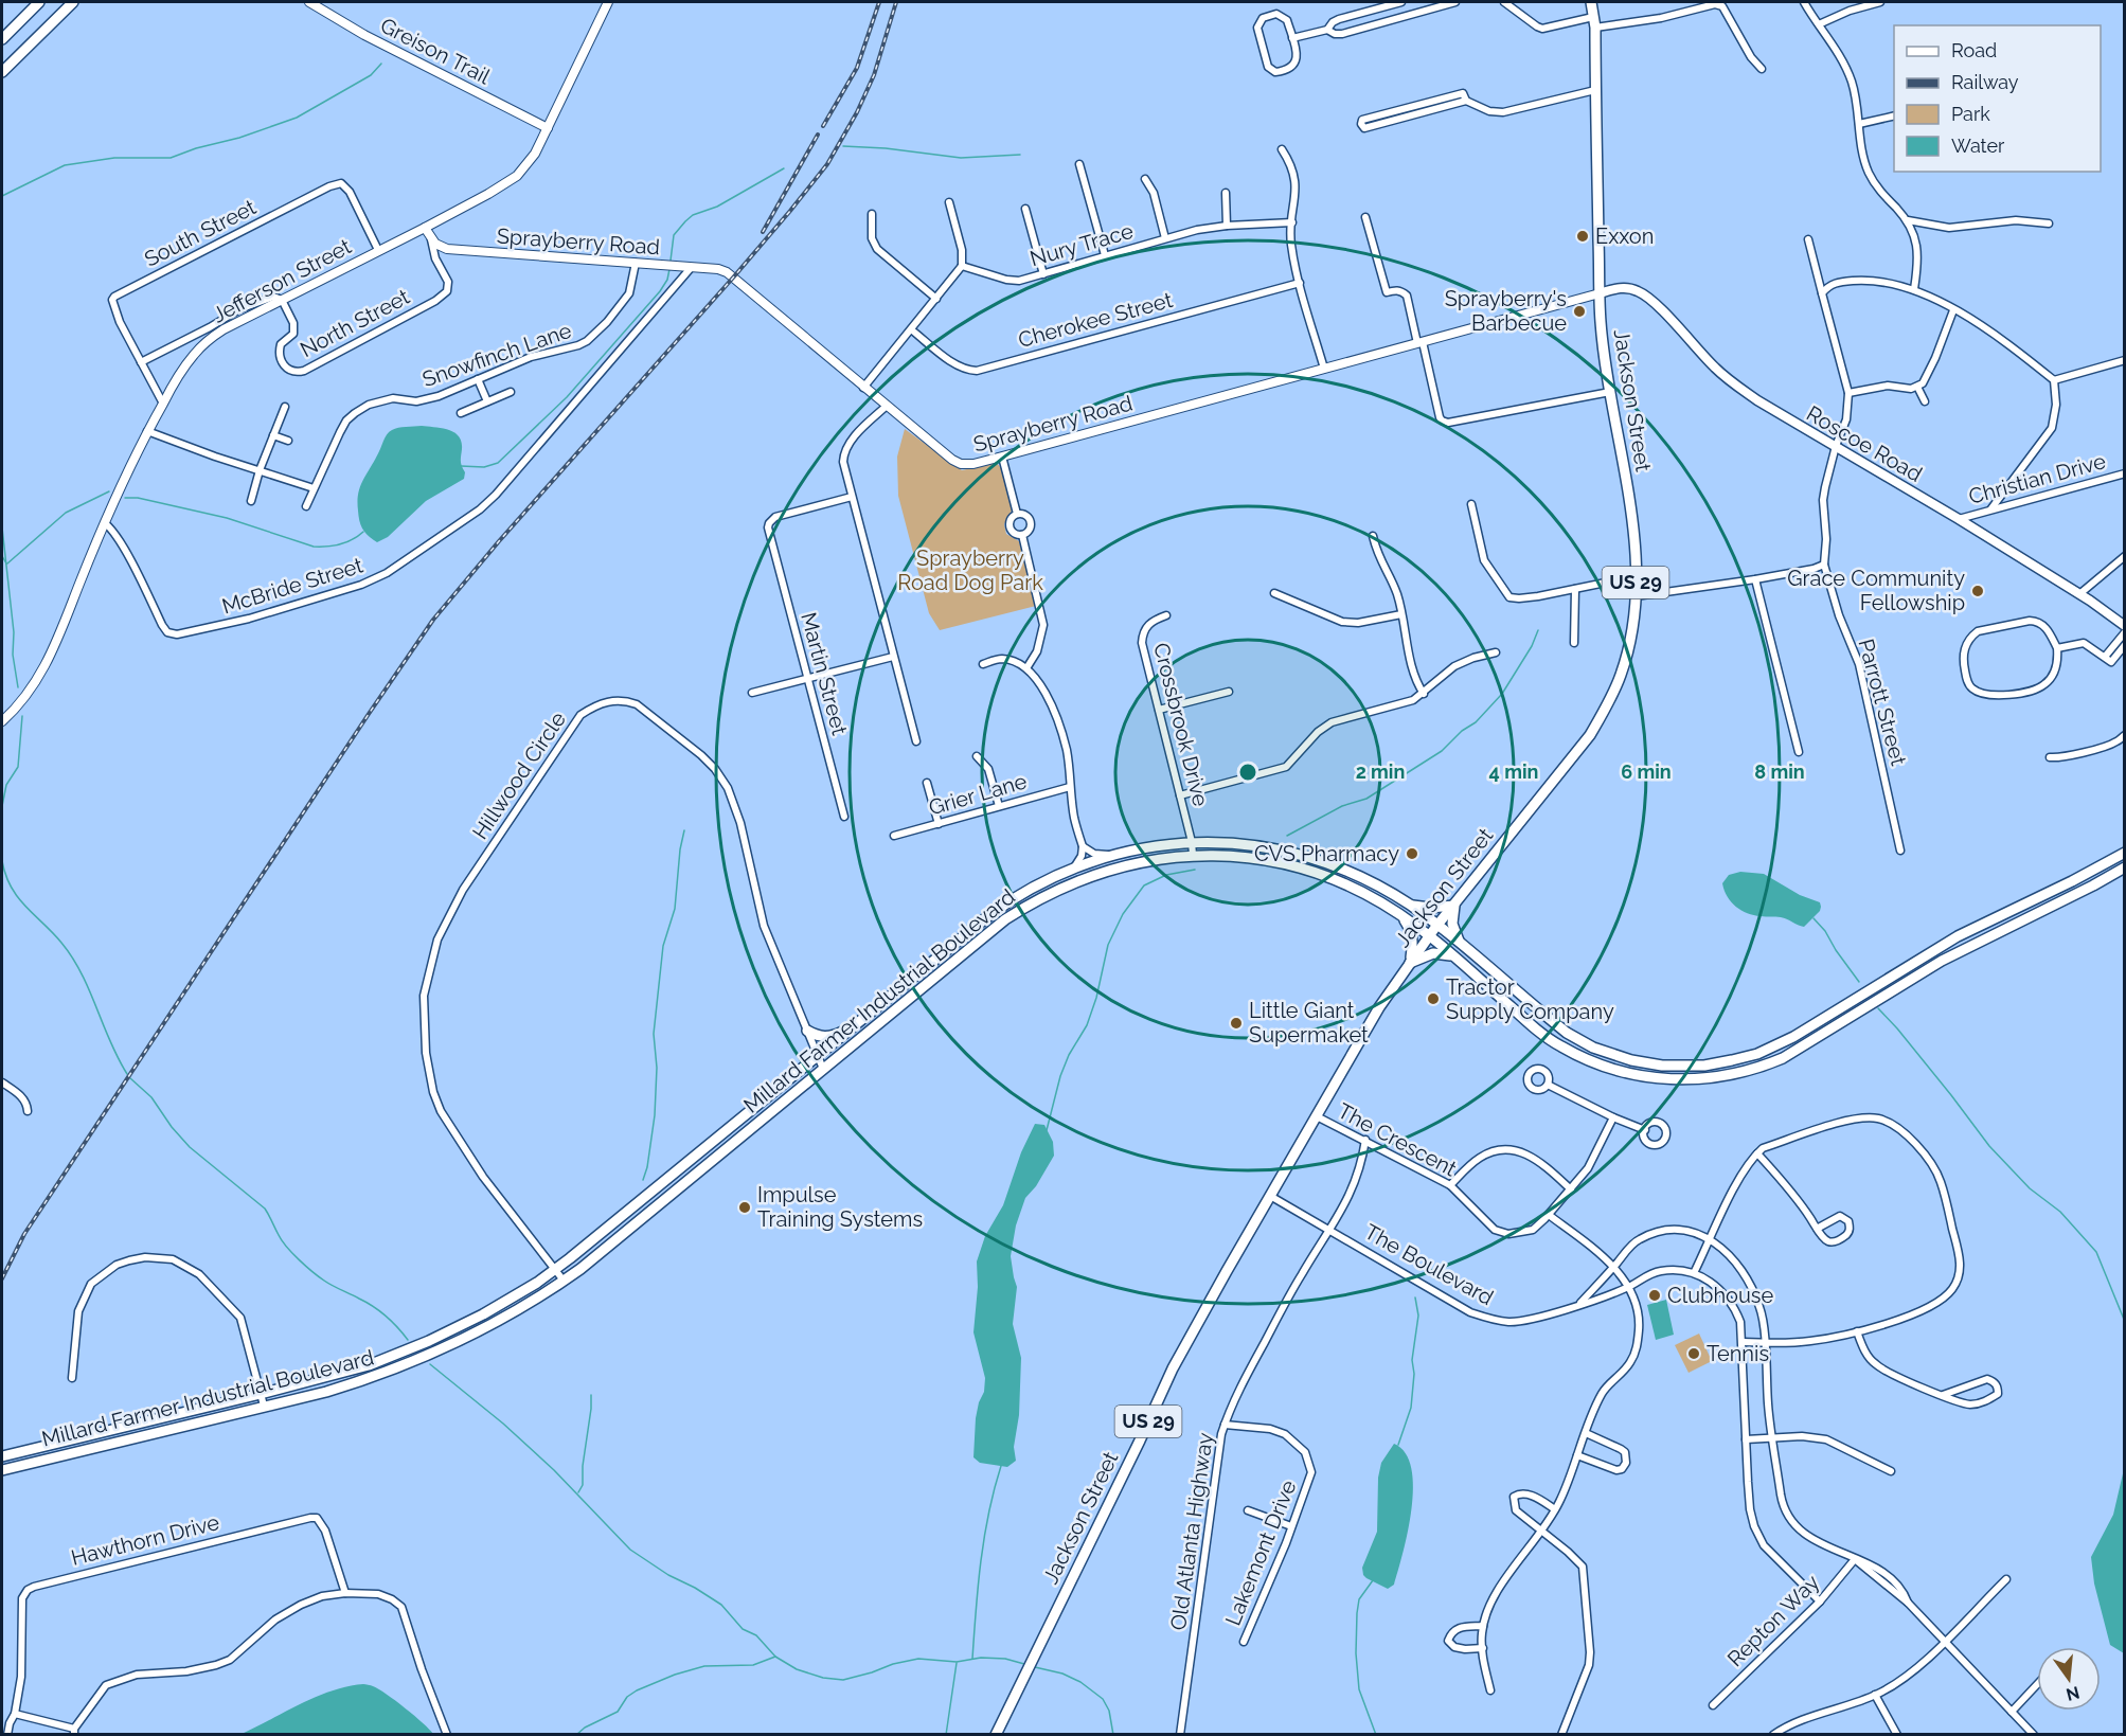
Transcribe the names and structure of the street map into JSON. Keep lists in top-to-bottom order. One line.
{"streets":{"main road":["Jackson Street","Roscoe Road","US 29","Millard Farmer Industrial Boulevard"],"street":["Greison Trail","South Street","Sprayberry Road","Nury Trace","Jefferson Street","Cherokee Street","North Street","Snowfinch Lane","Christian Drive","McBride Street","Martin Street","Parrott Street","Crossbrook Drive","Hillwood Circle","Grier Lane","The Crescent","The Boulevard","Old Atlanta Highway","Hawthorn Drive","Lakemont Drive","Repton Way"]},"crossings":[["Greison Trail","Jefferson Street"],["South Street","Jefferson Street"],["Sprayberry Road","North Street"],["Sprayberry Road","Snowfinch Lane"],["Sprayberry Road","Jackson Street"],["Sprayberry Road","Roscoe Road"],["Sprayberry Road","McBride Street"],["Jefferson Street","North Street"],["Jefferson Street","McBride Street"],["Jackson Street","Roscoe Road"],["Jackson Street","Millard Farmer Industrial Boulevard"],["Jackson Street","The Crescent"],["Jackson Street","The Boulevard"],["Roscoe Road","Christian Drive"],["Roscoe Road","Parrott Street"],["Crossbrook Drive","Millard Farmer Industrial Boulevard"],["Hillwood Circle","Millard Farmer Industrial Boulevard"],["The Crescent","Old Atlanta Highway"],["The Boulevard","Old Atlanta Highway"],["The Boulevard","Repton Way"],["Old Atlanta Highway","Lakemont Drive"]],"parks":["Sprayberry Road Dog Park"],"places":["Exxon","Sprayberry's Barbecue","Grace Community Fellowship","CVS Pharmacy","Tractor Supply Company","Little Giant Supermaket","Impulse Training Systems","Clubhouse","Tennis"],"legend":["Road","Railway","Park","Water"],"north":"bottom","rings":["2 min","4 min","6 min","8 min"]}
